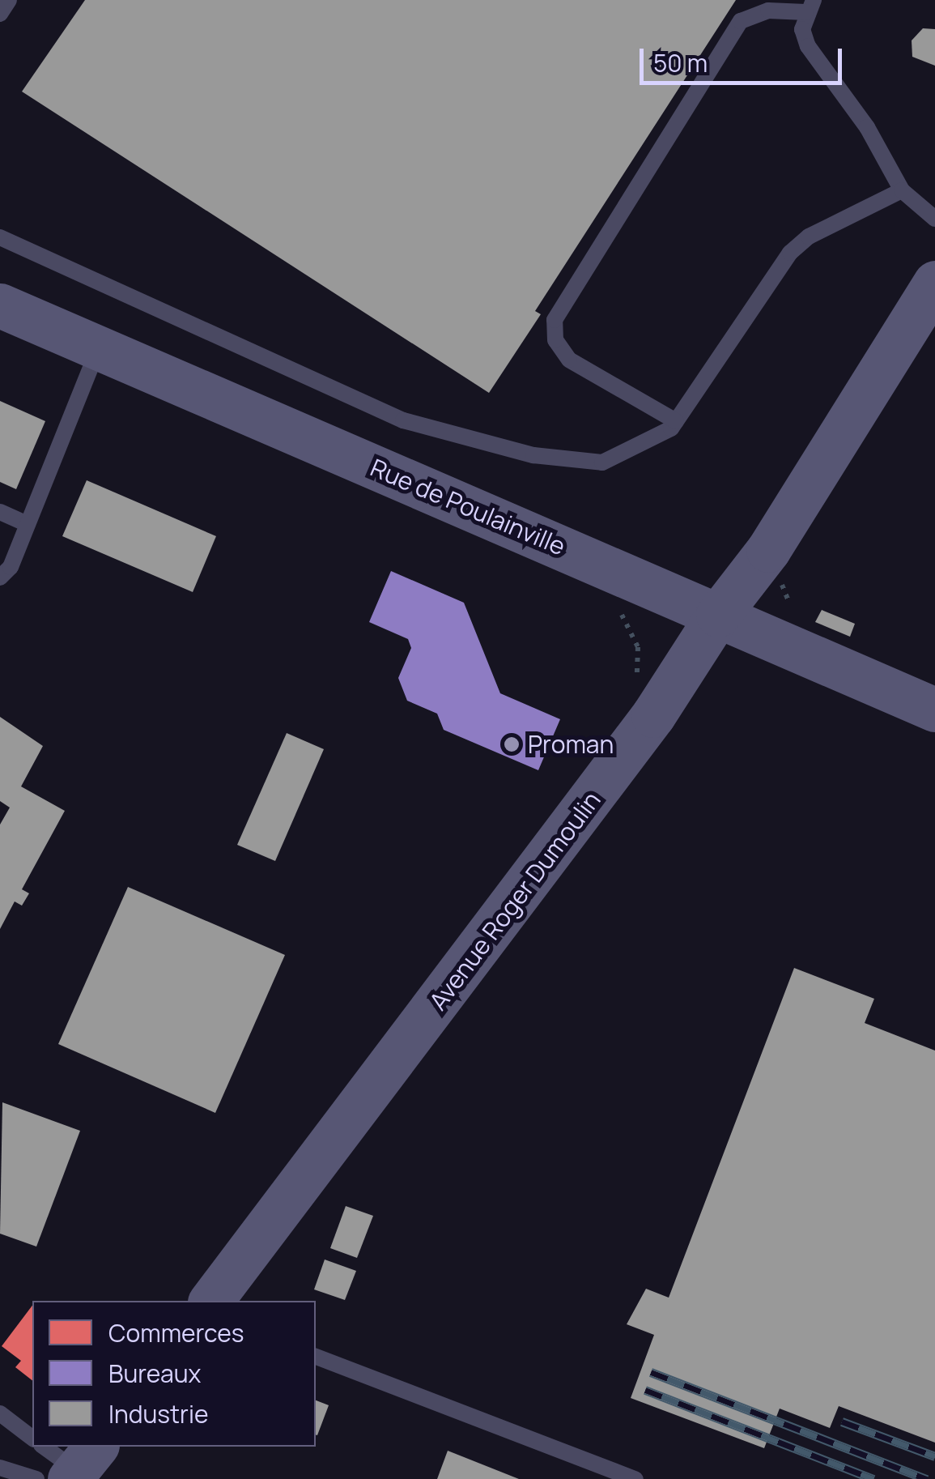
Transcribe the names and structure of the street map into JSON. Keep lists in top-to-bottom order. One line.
{"streets":{"main road":["Rue de Poulainville","Avenue Roger Dumoulin"]},"crossings":[["Rue de Poulainville","Avenue Roger Dumoulin"]],"places":["Proman"],"legend":["Commerces","Bureaux","Industrie"],"scale_bar":"50 m"}
